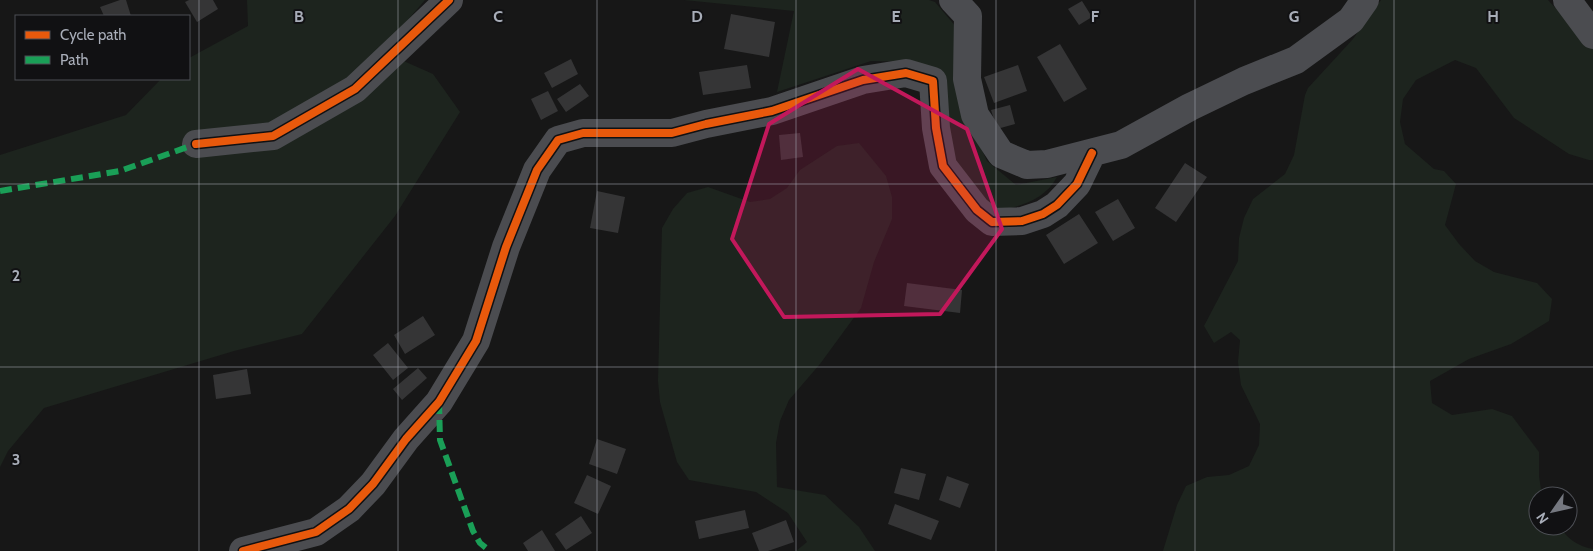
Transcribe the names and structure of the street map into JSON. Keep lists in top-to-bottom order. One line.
{"legend":["Cycle path","Path"],"north":"bottom left","grid":{"columns":["B","C","D","E","F","G","H"],"rows":["2","3"]}}
